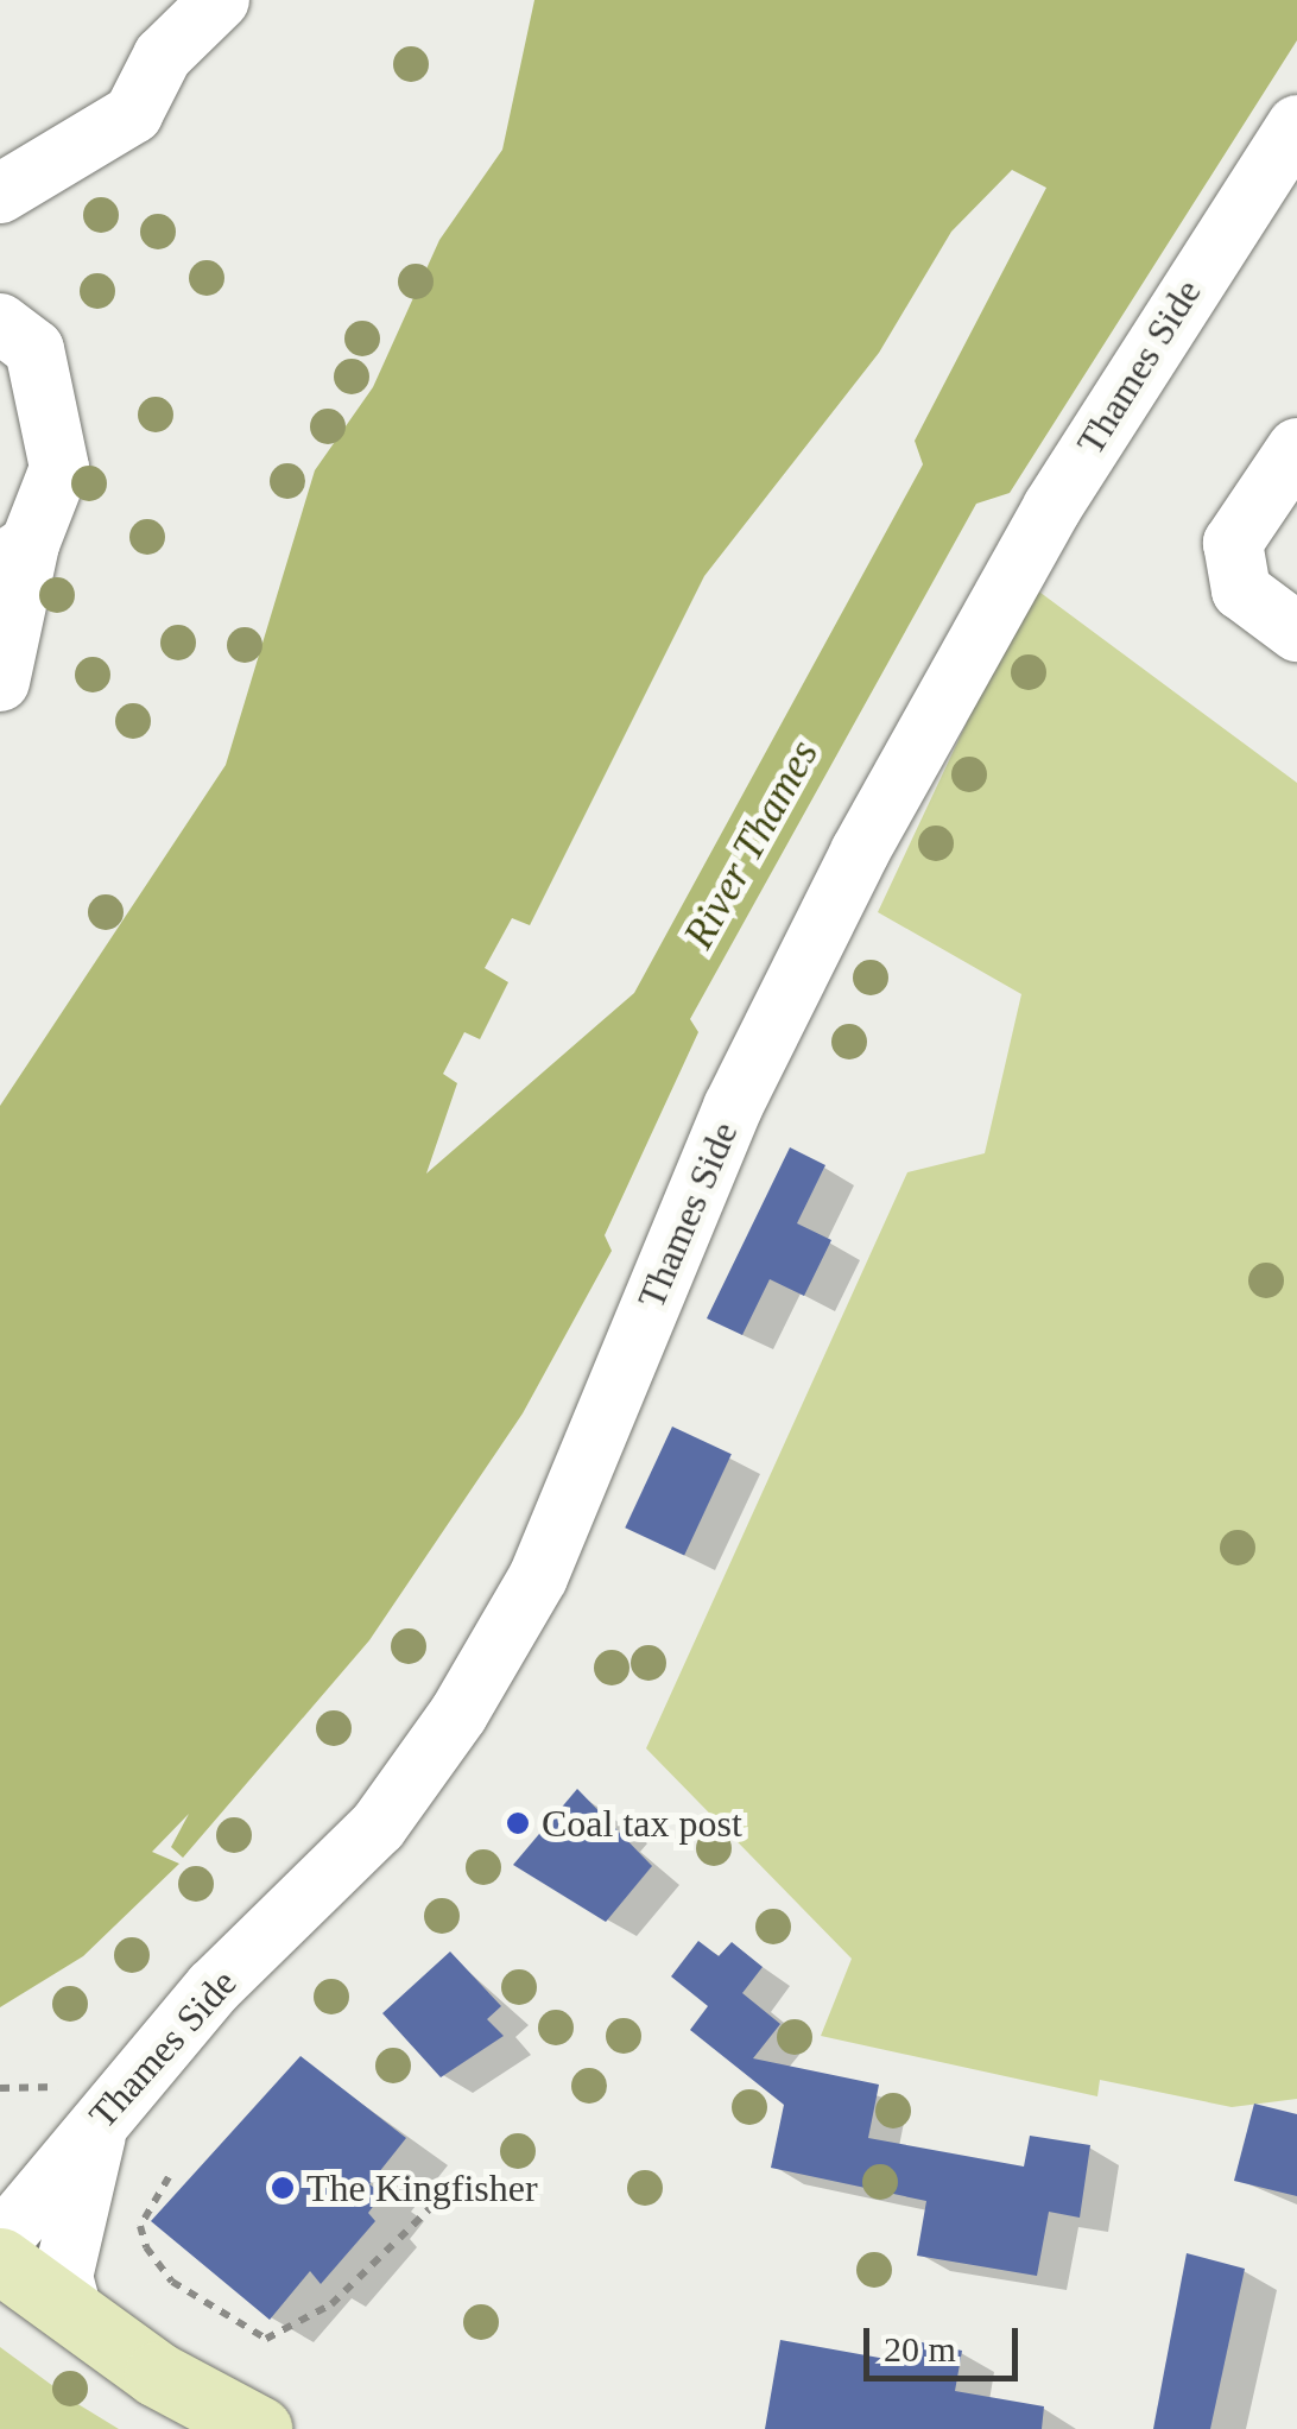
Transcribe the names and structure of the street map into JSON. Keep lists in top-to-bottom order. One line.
{"streets":{"street":["Thames Side"]},"water":["River Thames"],"places":["Coal tax post","The Kingfisher"],"scale_bar":"20 m"}
